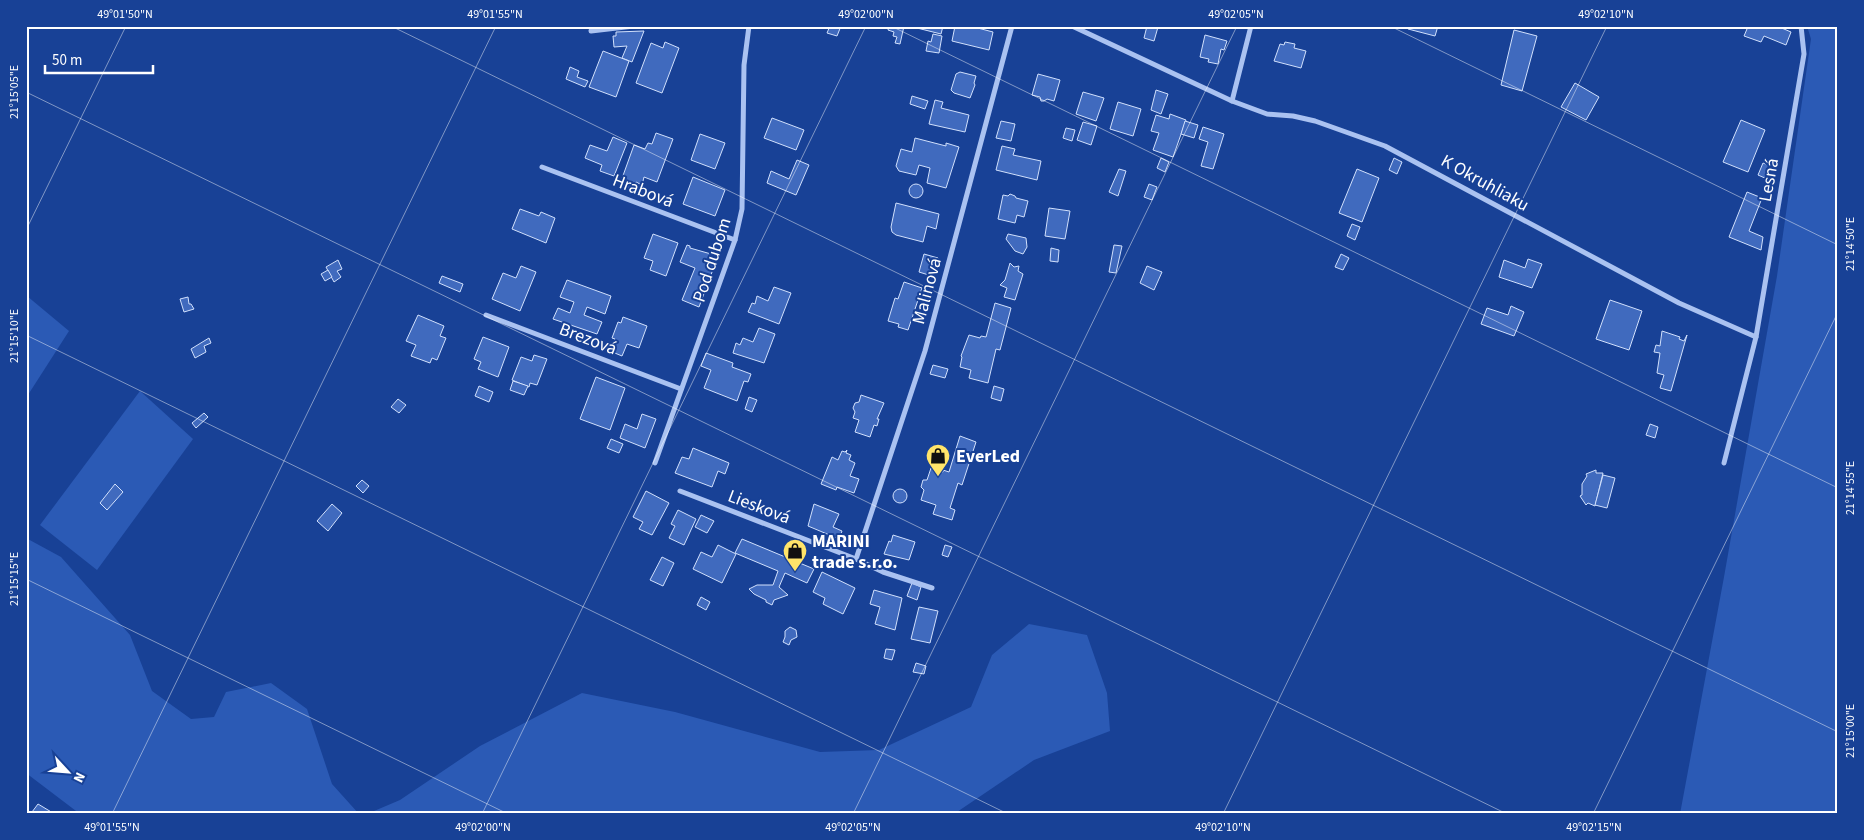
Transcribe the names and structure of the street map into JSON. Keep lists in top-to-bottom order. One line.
{"streets":{"street":["Lesná","K Okruhliaku","Hrabová","Pod dubom","Malinová","Brezová","Liesková"]},"crossings":[["Lesná","K Okruhliaku"],["Hrabová","Pod dubom"],["Pod dubom","Brezová"],["Malinová","Liesková"]],"places":{"shop":["EverLed","MARINI trade s.r.o."]},"scale_bar":"50 m","north":"bottom right","coordinates":["49°01'50\"N","49°01'55\"N","49°02'00\"N","49°02'05\"N","49°02'10\"N","21°15'05\"E","21°14'50\"E","21°15'10\"E","21°14'55\"E","21°15'15\"E","21°15'00\"E","49°02'15\"N"]}
